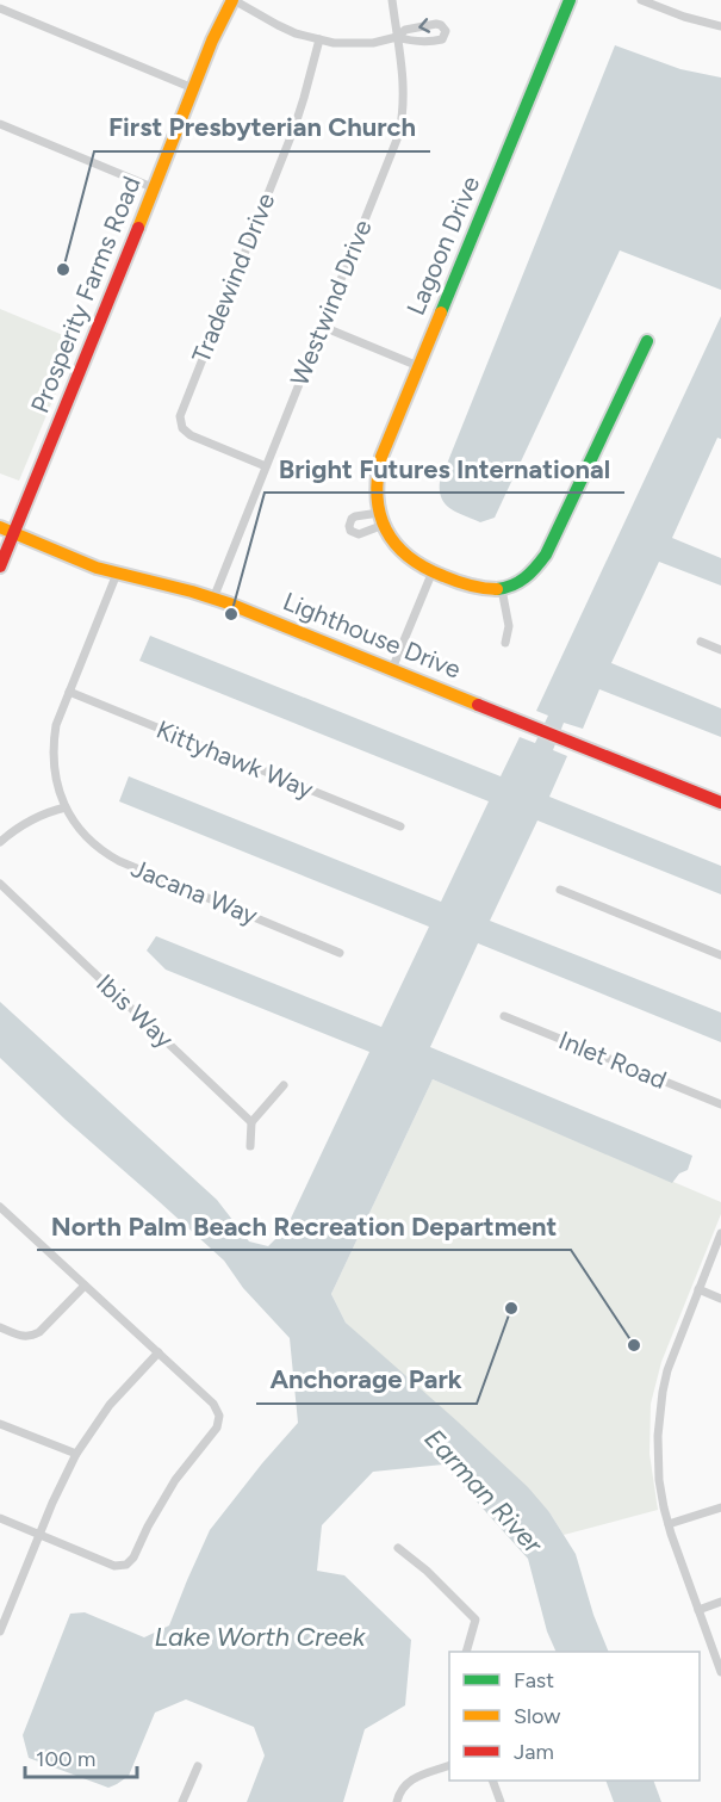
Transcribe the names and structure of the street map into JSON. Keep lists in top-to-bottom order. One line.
{"streets":{"street":["Lagoon Drive","Tradewind Drive","Prosperity Farms Road","Westwind Drive","Lighthouse Drive","Kittyhawk Way","Jacana Way","Ibis Way","Inlet Road"]},"crossings":[["Tradewind Drive","Westwind Drive"],["Prosperity Farms Road","Lighthouse Drive"],["Westwind Drive","Lighthouse Drive"]],"water":["Earman River","Lake Worth Creek"],"places":["First Presbyterian Church","Bright Futures International","Anchorage Park","North Palm Beach Recreation Department"],"legend":["Fast","Slow","Jam"],"scale_bar":"100 m"}
